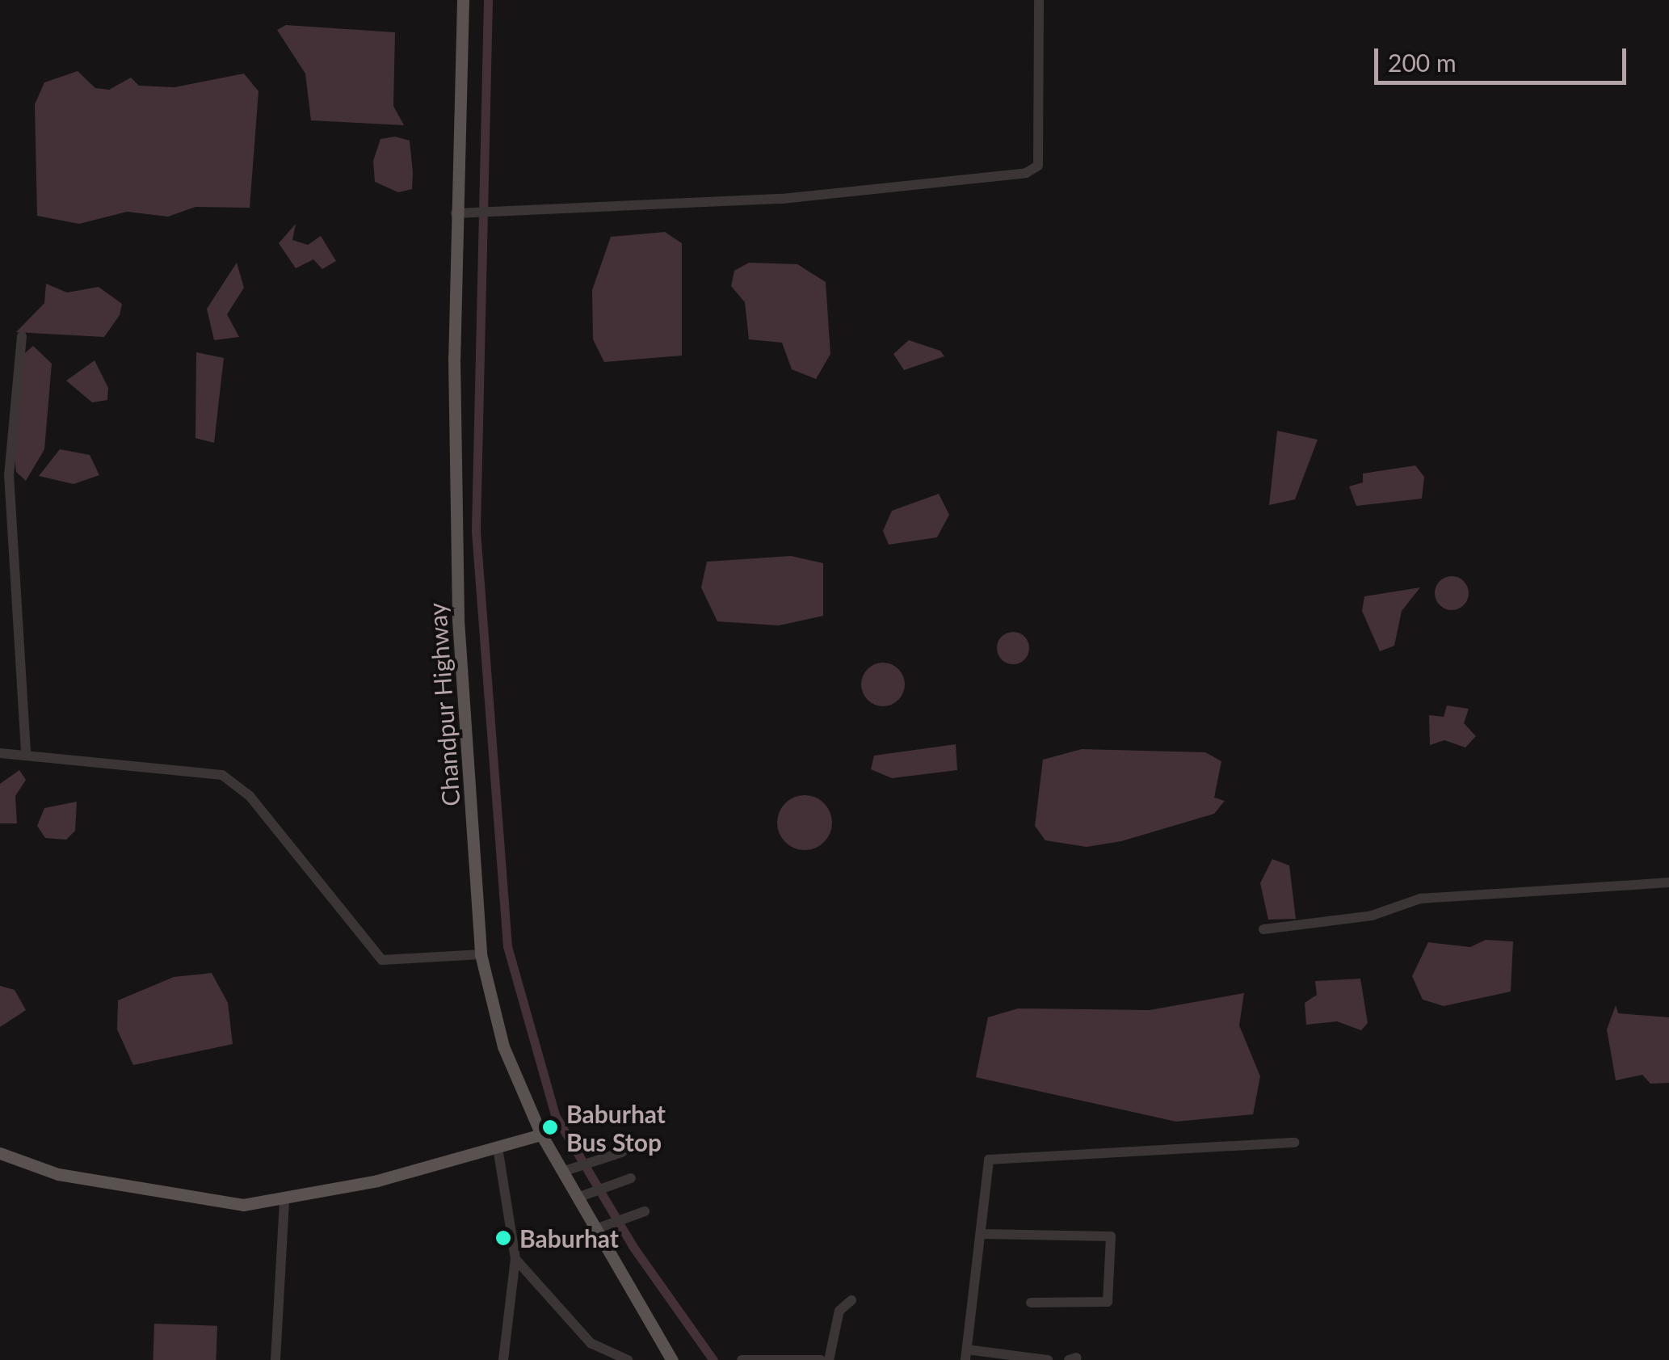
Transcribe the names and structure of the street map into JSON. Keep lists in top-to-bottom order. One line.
{"streets":{"main road":["Chandpur Highway"]},"places":["Baburhat Bus Stop","Baburhat"],"scale_bar":"200 m"}
